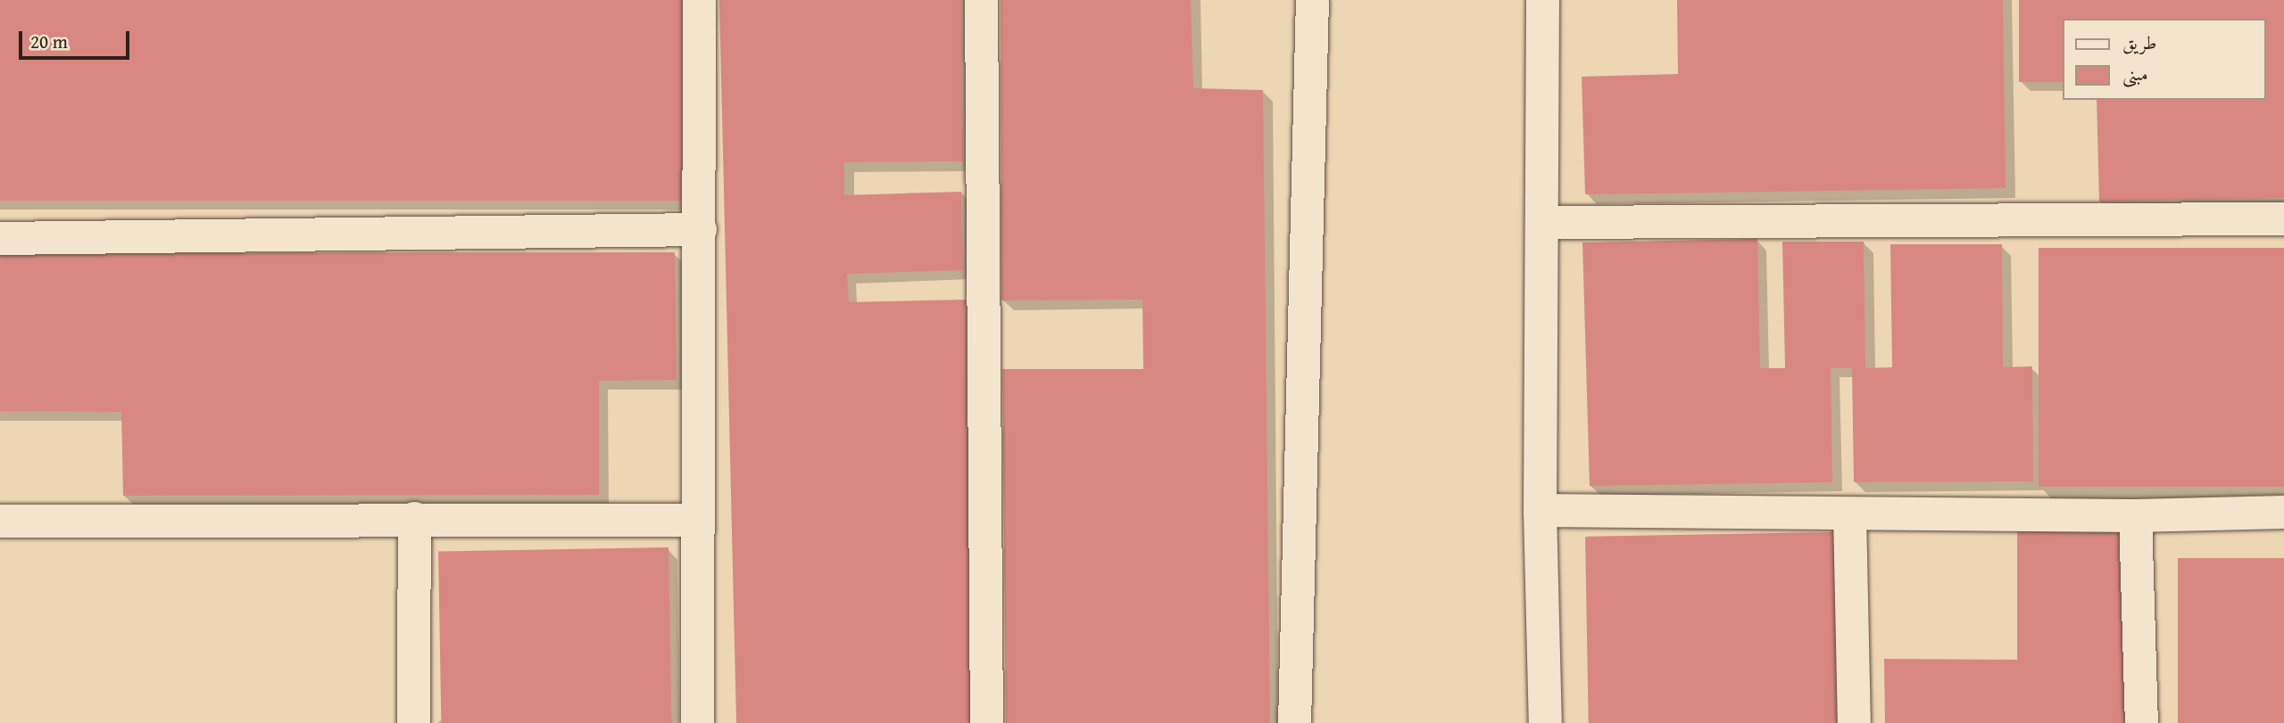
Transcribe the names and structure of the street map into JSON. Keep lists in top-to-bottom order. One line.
{"legend":["طريق","مبنى"],"scale_bar":"20 m"}
